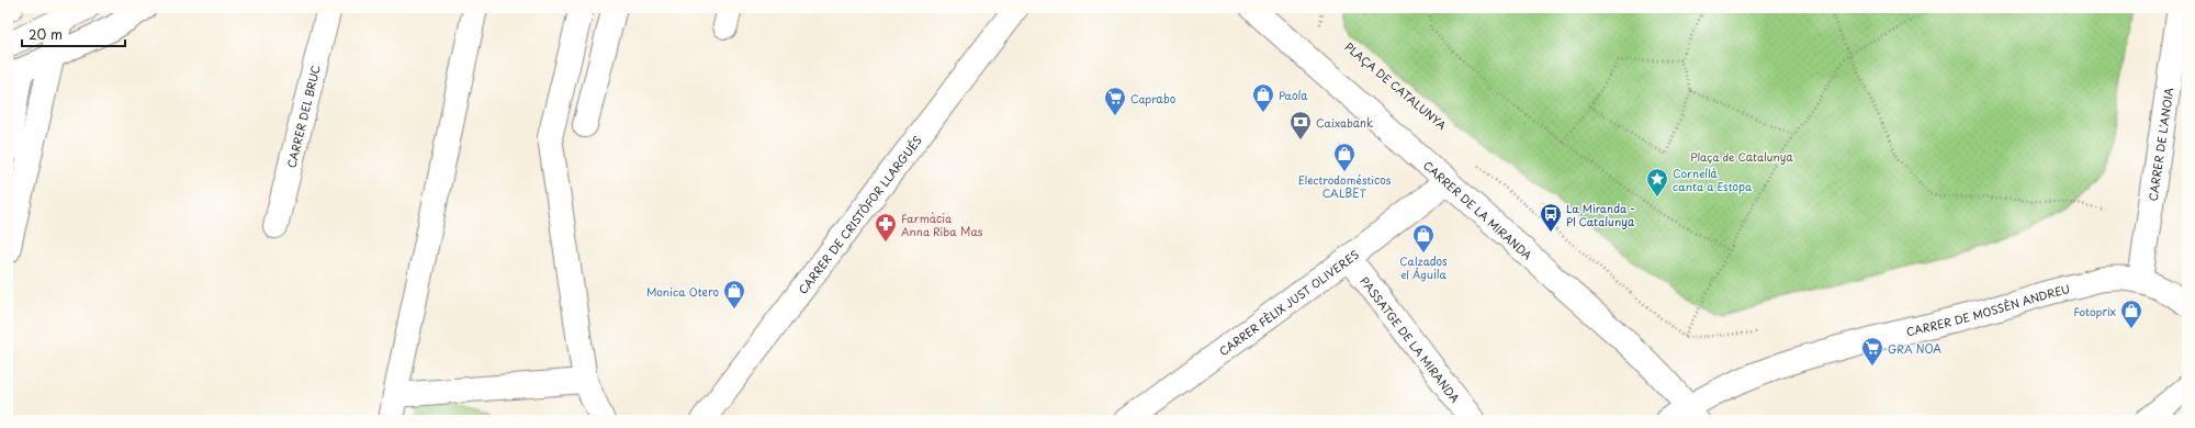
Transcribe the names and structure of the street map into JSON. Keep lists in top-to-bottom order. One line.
{"streets":{"street":["CARRER DEL BRUC","CARRER DE L'ANOIA","CARRER DE LA MIRANDA","CARRER DE CRISTÒFOR LLARGUÉS","CARRER FÈLIX JUST OLIVERES","CARRER DE MOSSÈN ANDREU","PASSATGE DE LA MIRANDA"]},"crossings":[["CARRER DE L'ANOIA","CARRER DE MOSSÈN ANDREU"],["CARRER DE LA MIRANDA","CARRER FÈLIX JUST OLIVERES"],["CARRER DE LA MIRANDA","CARRER DE MOSSÈN ANDREU"],["CARRER FÈLIX JUST OLIVERES","PASSATGE DE LA MIRANDA"]],"parks":["Plaça de Catalunya"],"places":{"shop":["Paola","Electrodomésticos CALBET","Calzados el Águila","Monica Otero","Fotoprix"],"supermarket":["Caprabo","GRA NOA"],"bank":["Caixabank"],"place":["Cornellà canta a Estopa"],"bus stop":["La Miranda - Pl Catalunya"],"pharmacy":["Farmàcia Anna Riba Mas"]},"scale_bar":"20 m"}
